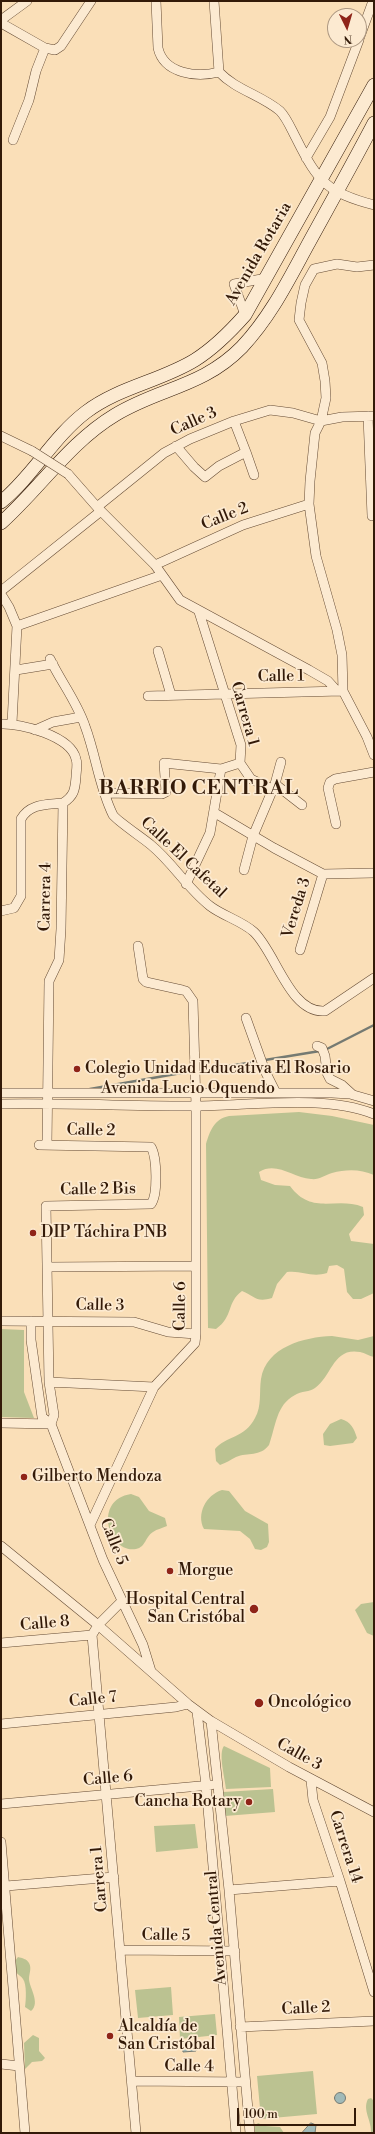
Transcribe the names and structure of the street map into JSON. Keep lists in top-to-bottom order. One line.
{"streets":{"main road":["Avenida Rotaria"],"street":["Calle 3","Calle 2","Calle 1","Carrera 1","Calle El Cafetal","Carrera 4","Vereda 3","Avenida Lucio Oquendo","Calle 2 Bis","Calle 6","Calle 5","Calle 8","Calle 7","Carrera 14","Avenida Central","Calle 4"]},"crossings":[["Calle 3","Calle 6"],["Calle 3","Calle 5"],["Calle 3","Calle 7"],["Calle 3","Carrera 14"],["Calle 3","Avenida Central"],["Calle 2","Carrera 4"],["Calle 2","Avenida Lucio Oquendo"],["Calle 2","Calle 2 Bis"],["Calle 2","Avenida Central"],["Calle 1","Carrera 1"],["Carrera 1","Calle 6"],["Carrera 1","Calle 5"],["Carrera 1","Calle 8"],["Carrera 1","Calle 7"],["Carrera 1","Calle 4"],["Carrera 4","Avenida Lucio Oquendo"],["Avenida Lucio Oquendo","Calle 6"],["Calle 2 Bis","Calle 5"],["Calle 6","Calle 5"],["Calle 6","Avenida Central"],["Calle 5","Avenida Central"],["Avenida Central","Calle 4"]],"districts":["BARRIO CENTRAL"],"places":["Colegio Unidad Educativa El Rosario","DIP Táchira PNB","Gilberto Mendoza","Morgue","Hospital Central San Cristóbal","Oncológico","Cancha Rotary","Alcaldía de San Cristóbal"],"scale_bar":"100 m","north":"bottom"}
